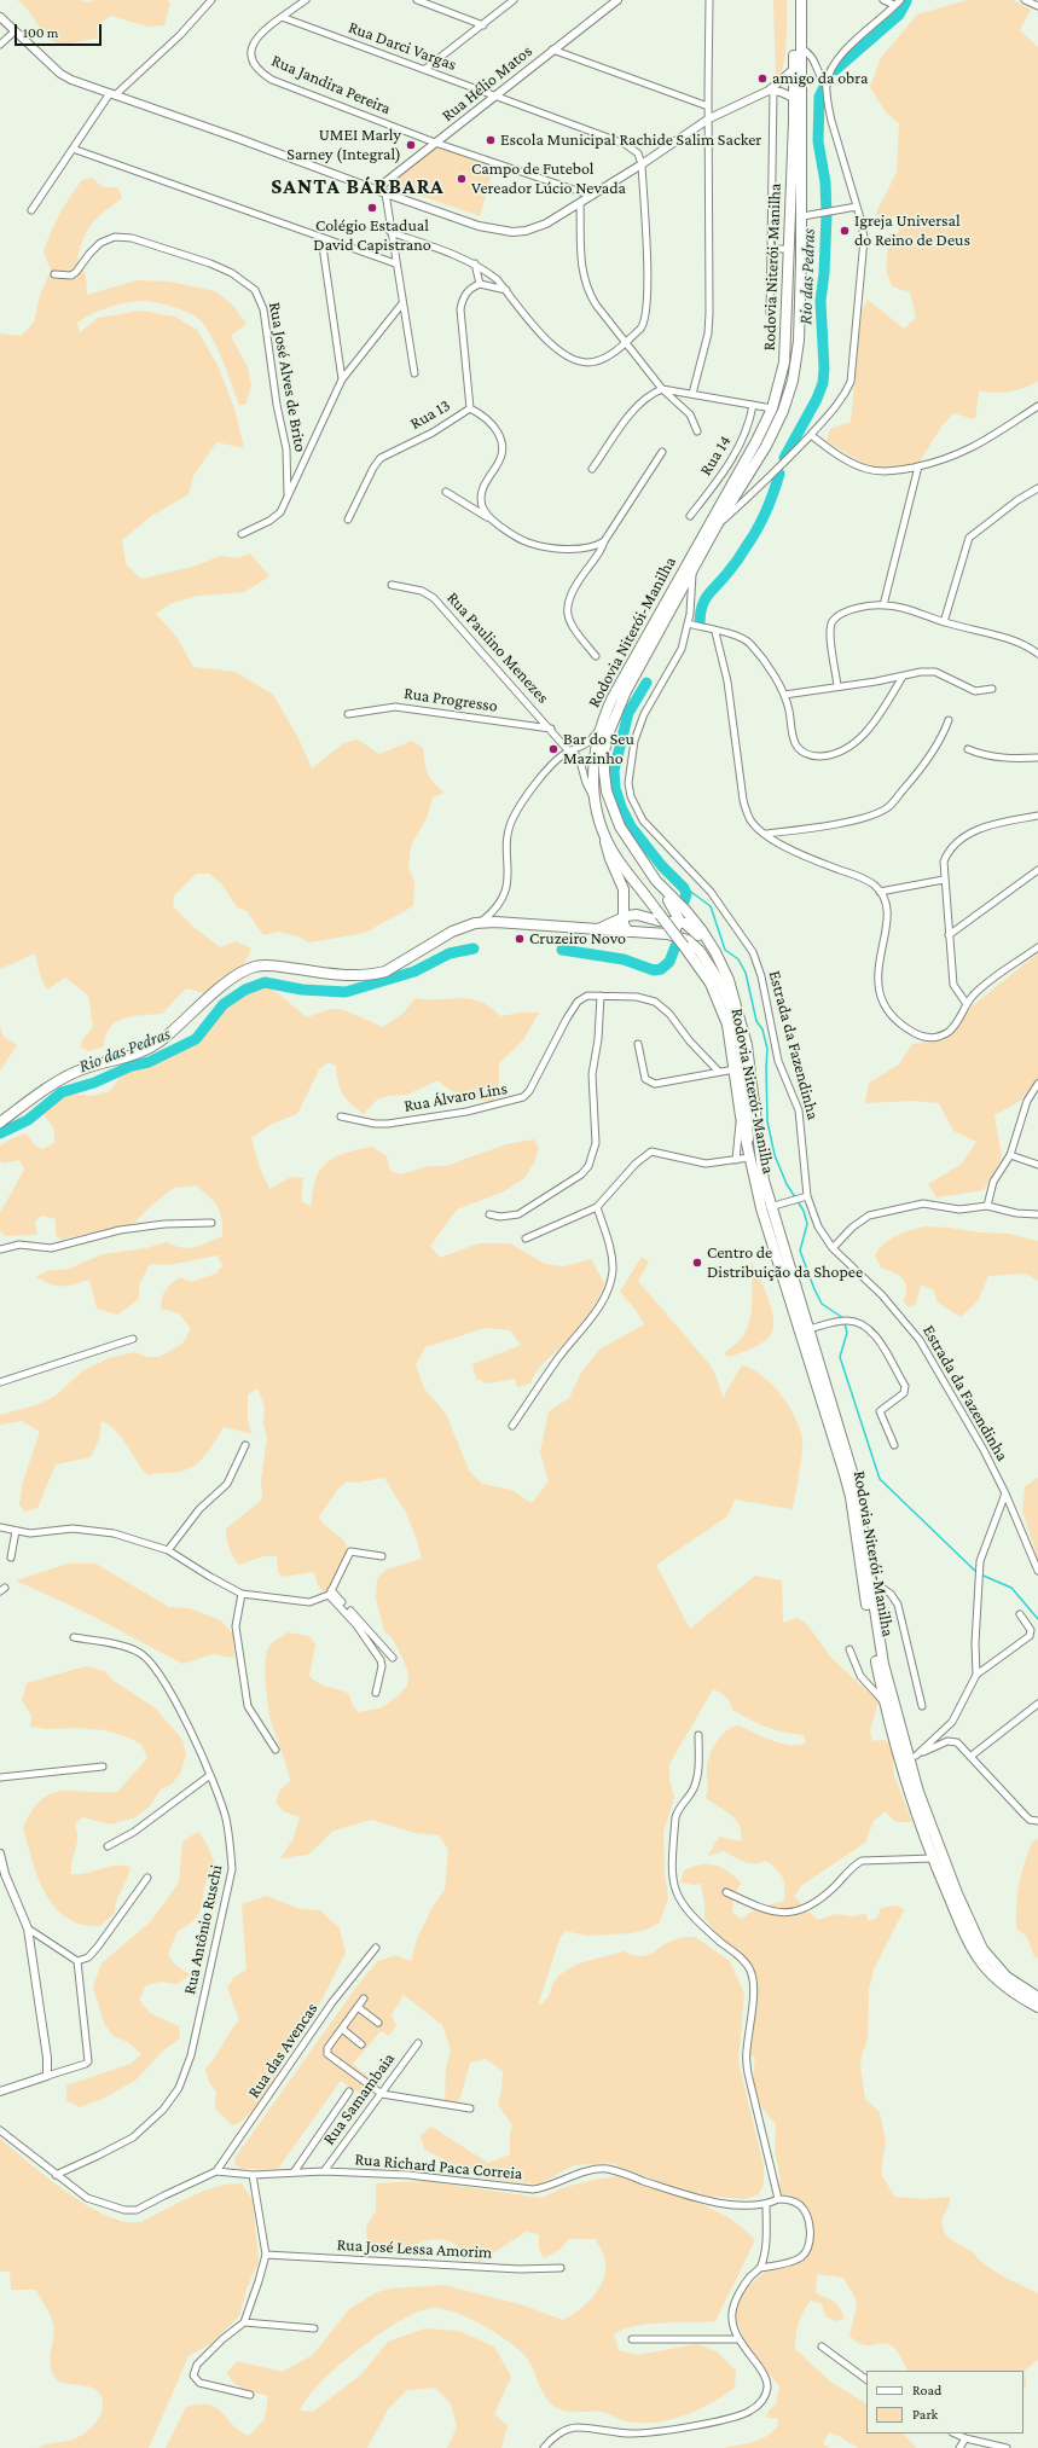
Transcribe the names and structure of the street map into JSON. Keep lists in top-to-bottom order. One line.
{"streets":{"main road":["Rodovia Niterói-Manilha"],"street":["Rua Darci Vargas","Rua Hélio Matos","Rua Jandira Pereira","Rua José Alves de Brito","Rua 13","Rua 14","Rua Paulino Menezes","Rua Progresso","Estrada da Fazendinha","Rua Álvaro Lins","Rua Antônio Ruschi","Rua das Avencas","Rua Samambaia","Rua Richard Paca Correia","Rua José Lessa Amorim"]},"crossings":[["Rua Darci Vargas","Rua Hélio Matos"],["Rua Darci Vargas","Rua Jandira Pereira"],["Rua Hélio Matos","Rua Jandira Pereira"],["Rodovia Niterói-Manilha","Rua Paulino Menezes"],["Rodovia Niterói-Manilha","Estrada da Fazendinha"],["Rua Paulino Menezes","Rua Progresso"],["Rua Antônio Ruschi","Rua Richard Paca Correia"],["Rua das Avencas","Rua Richard Paca Correia"],["Rua Samambaia","Rua Richard Paca Correia"]],"districts":["SANTA BÁRBARA"],"water":["Rio das Pedras"],"places":["amigo da obra","Escola Municipal Rachide Salim Sacker","UMEI Marly Sarney (Integral)","Campo de Futebol Vereador Lúcio Nevada","Colégio Estadual David Capistrano","Igreja Universal do Reino de Deus","Bar do Seu Mazinho","Cruzeiro Novo","Centro de Distribuição da Shopee"],"legend":["Road","Park"],"scale_bar":"100 m"}
